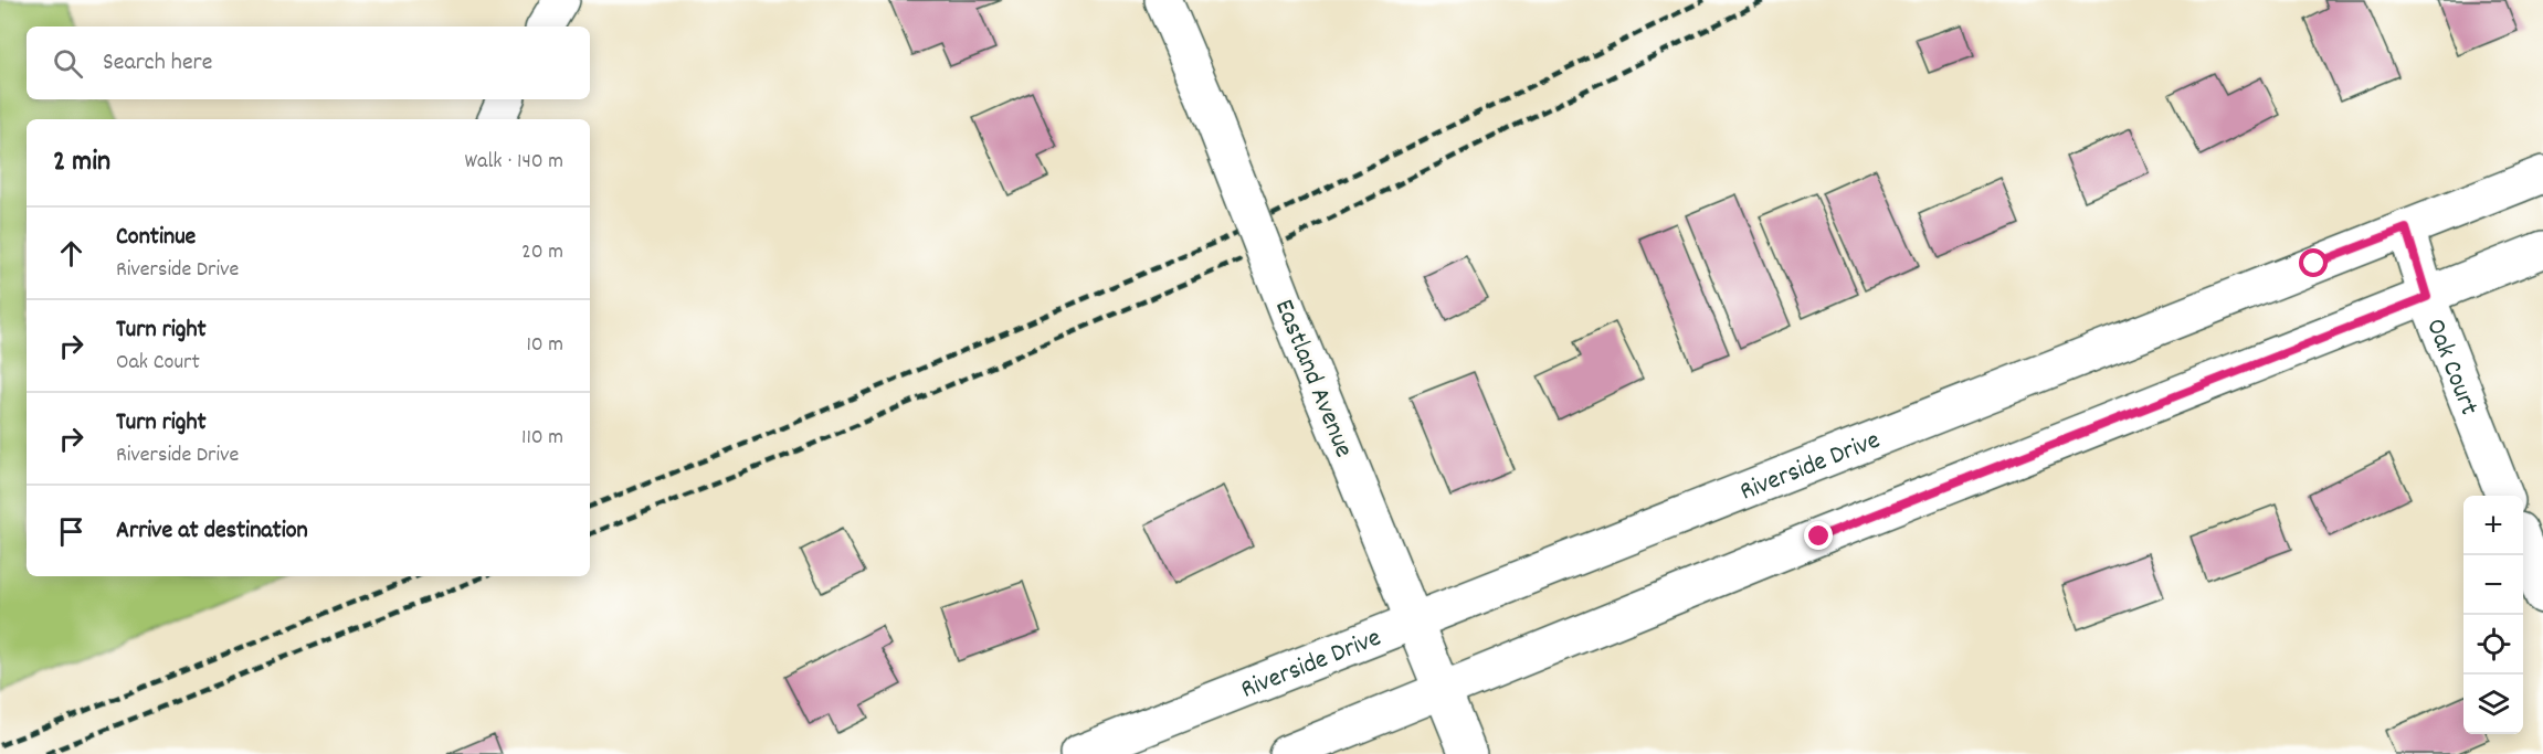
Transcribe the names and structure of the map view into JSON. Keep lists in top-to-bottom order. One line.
{"streets":{"street":["Oak Court","Eastland Avenue","Riverside Drive"]},"crossings":[["Oak Court","Riverside Drive"],["Eastland Avenue","Riverside Drive"]],"page":{"search":"Search here","heading":["2 min","Walk · 140 m"],"list":[["Continue","Riverside Drive","20 m"],["Turn right","Oak Court","10 m"],["Turn right","Riverside Drive","110 m"],"Arrive at destination"],"map_buttons":["+","−"]}}
